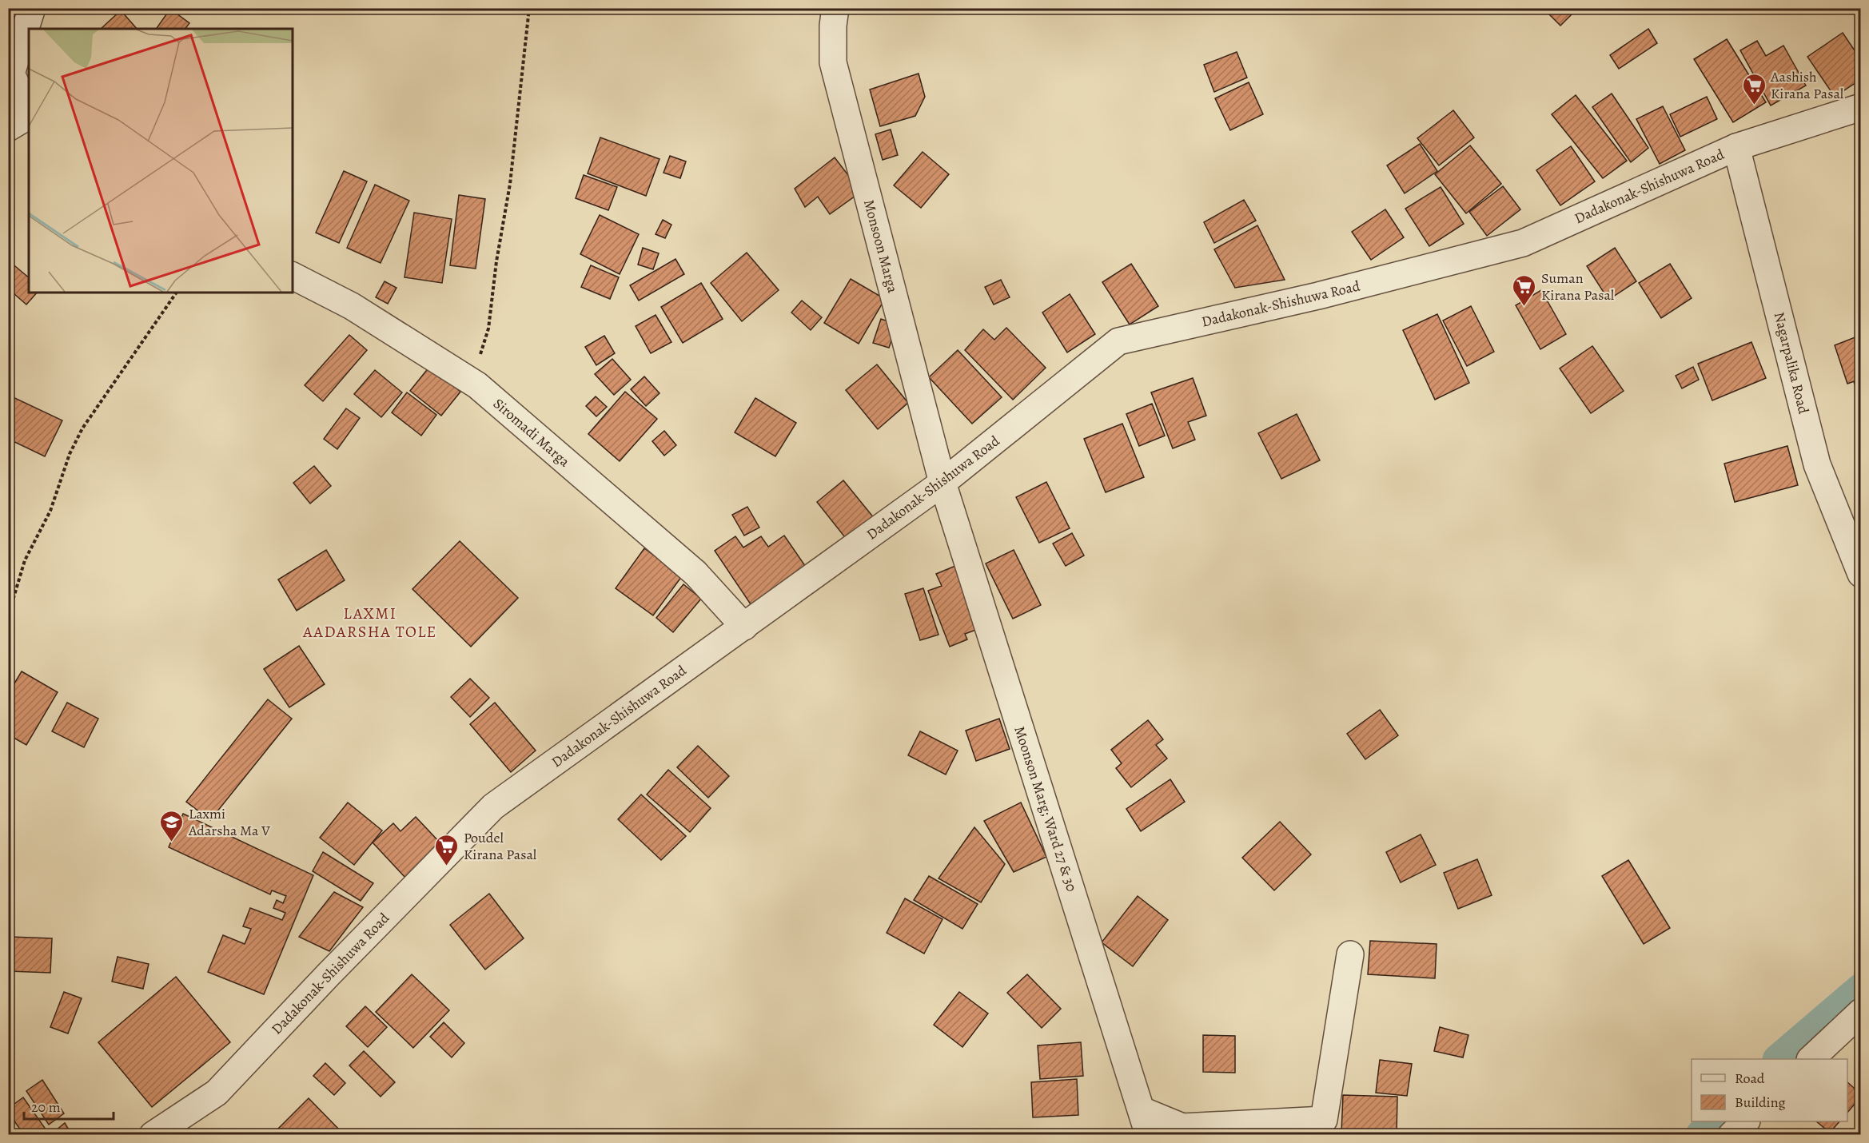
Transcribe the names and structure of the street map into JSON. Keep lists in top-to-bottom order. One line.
{"streets":{"street":["Dadakonak-Shishuwa Road","Monsoon Marga","Nagarpalika Road","Siromadi Marga","Moonson Marg; Ward 27 & 30"]},"crossings":[["Dadakonak-Shishuwa Road","Monsoon Marga"],["Dadakonak-Shishuwa Road","Nagarpalika Road"],["Dadakonak-Shishuwa Road","Siromadi Marga"],["Dadakonak-Shishuwa Road","Moonson Marg; Ward 27 & 30"],["Monsoon Marga","Moonson Marg; Ward 27 & 30"]],"districts":["LAXMI AADARSHA TOLE"],"places":{"supermarket":["Aashish Kirana Pasal","Suman Kirana Pasal","Poudel Kirana Pasal"],"school or university":["Laxmi Adarsha Ma V"]},"legend":["Road","Building"],"scale_bar":"20 m"}
